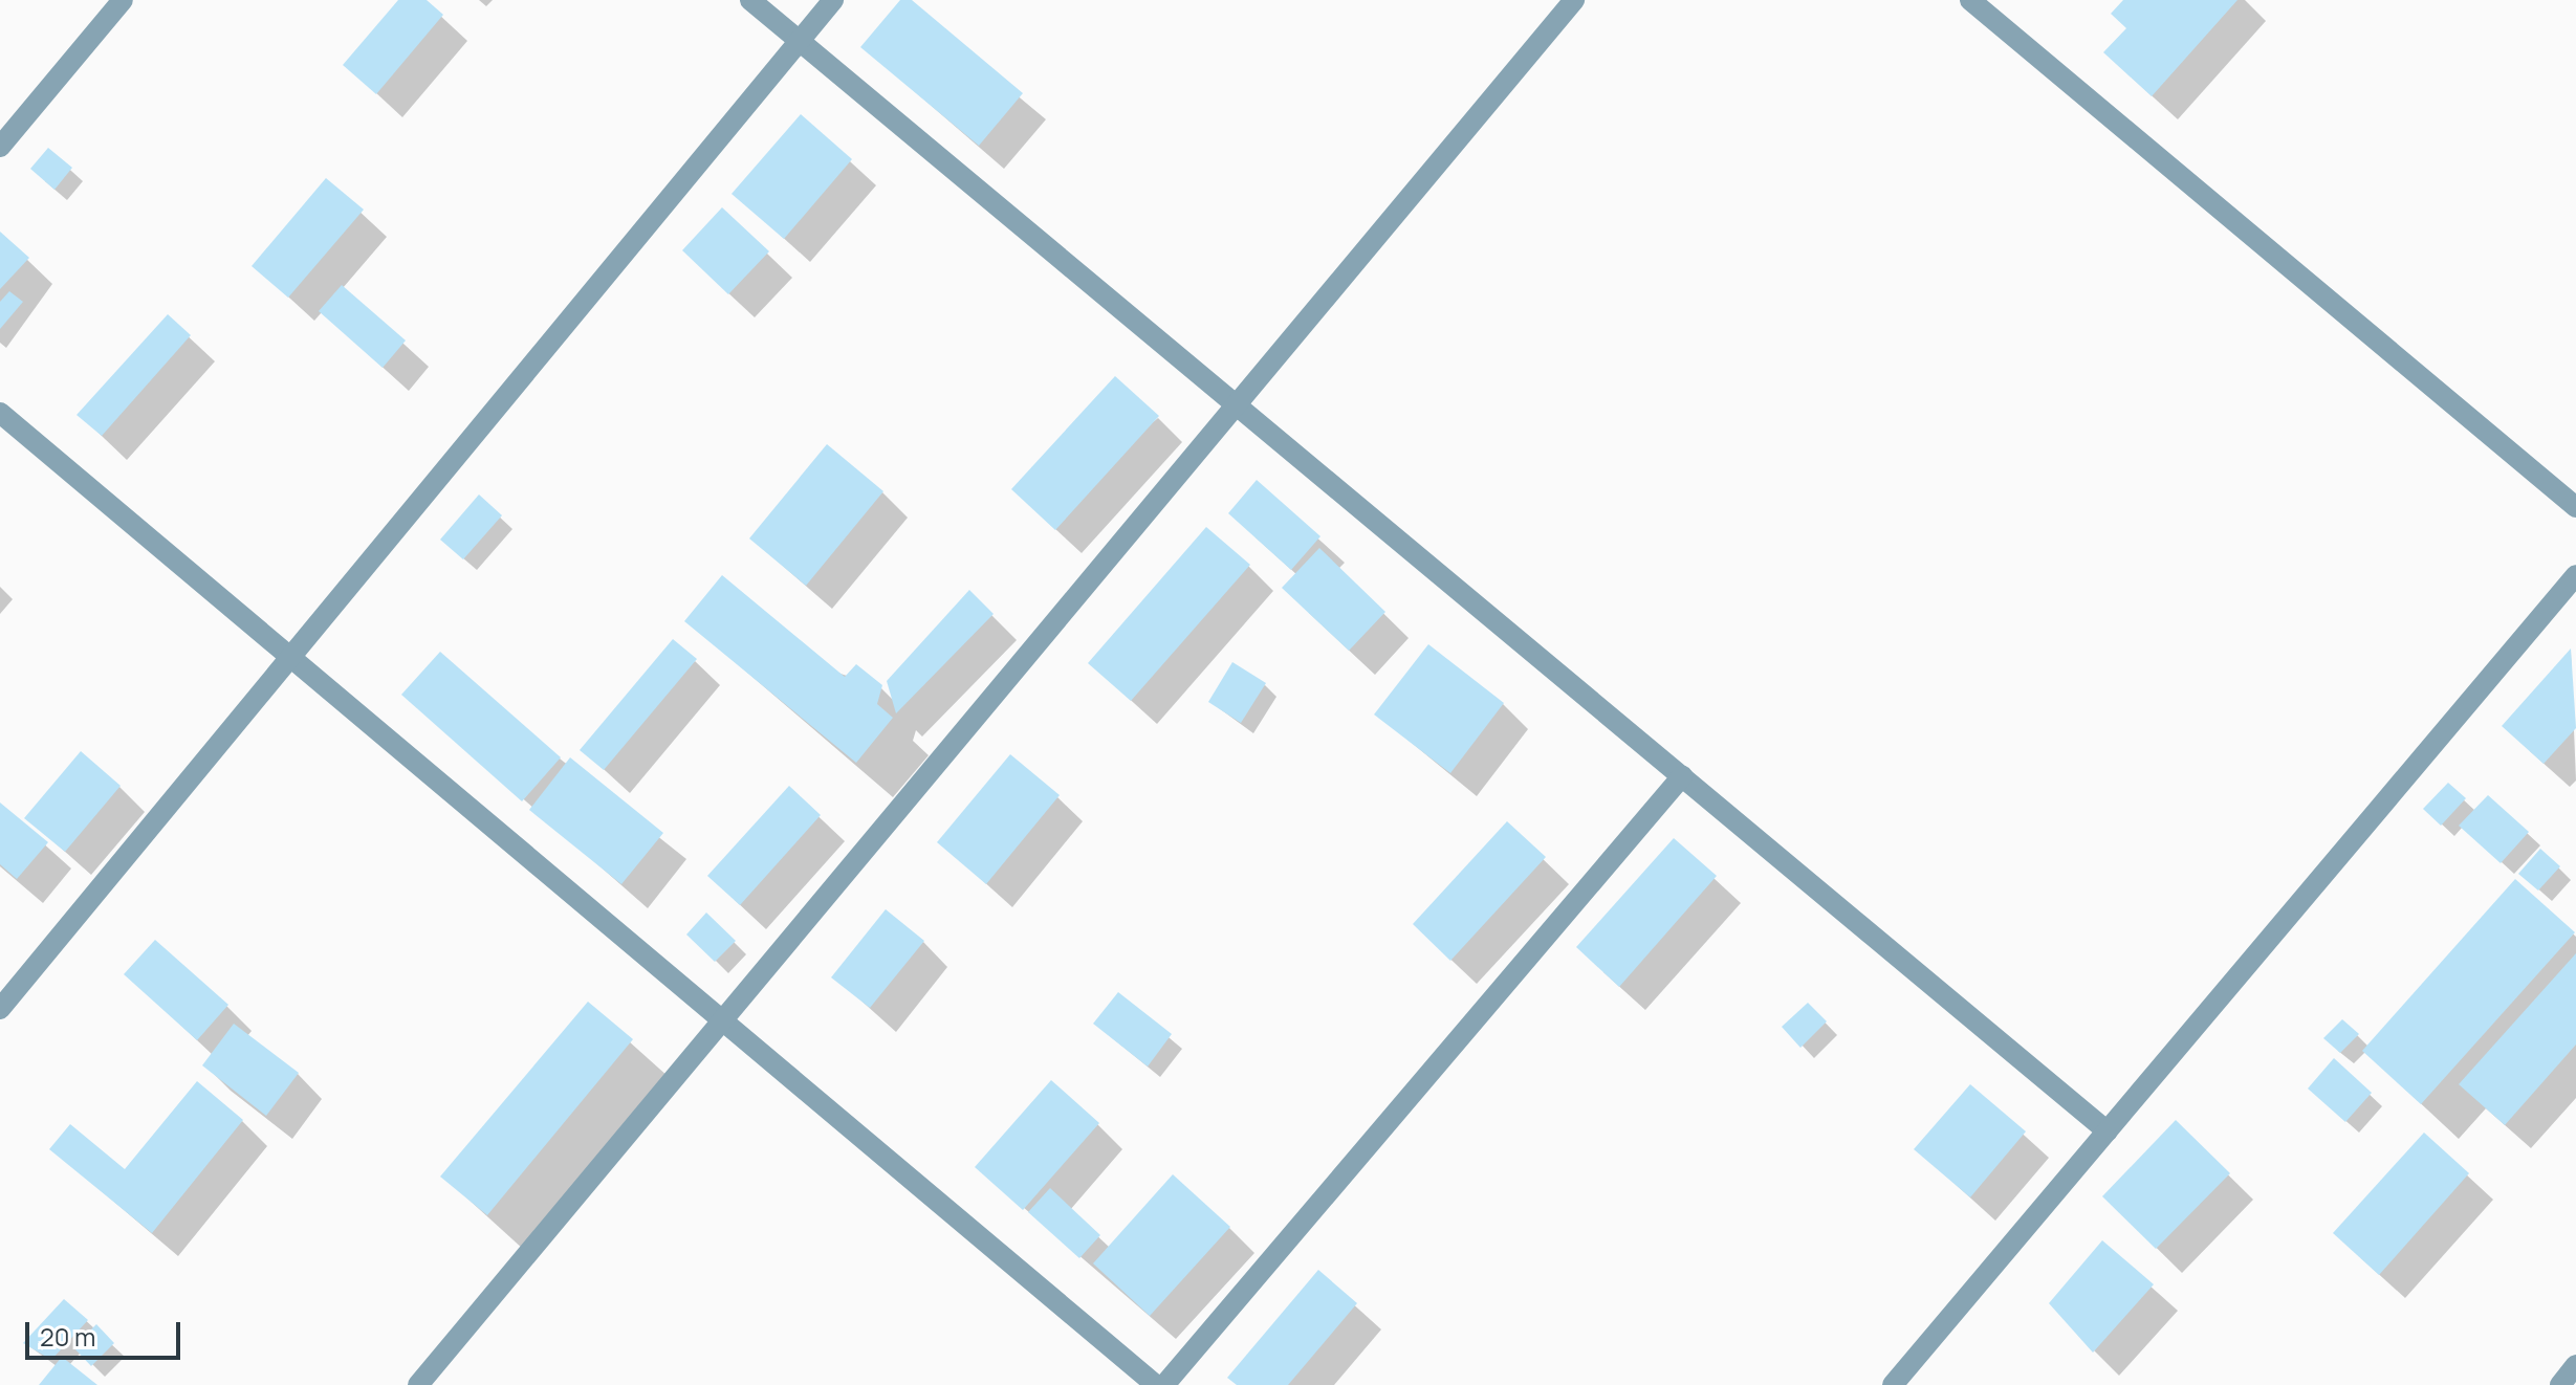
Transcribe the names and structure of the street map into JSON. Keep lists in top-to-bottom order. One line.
{"scale_bar":"20 m"}
